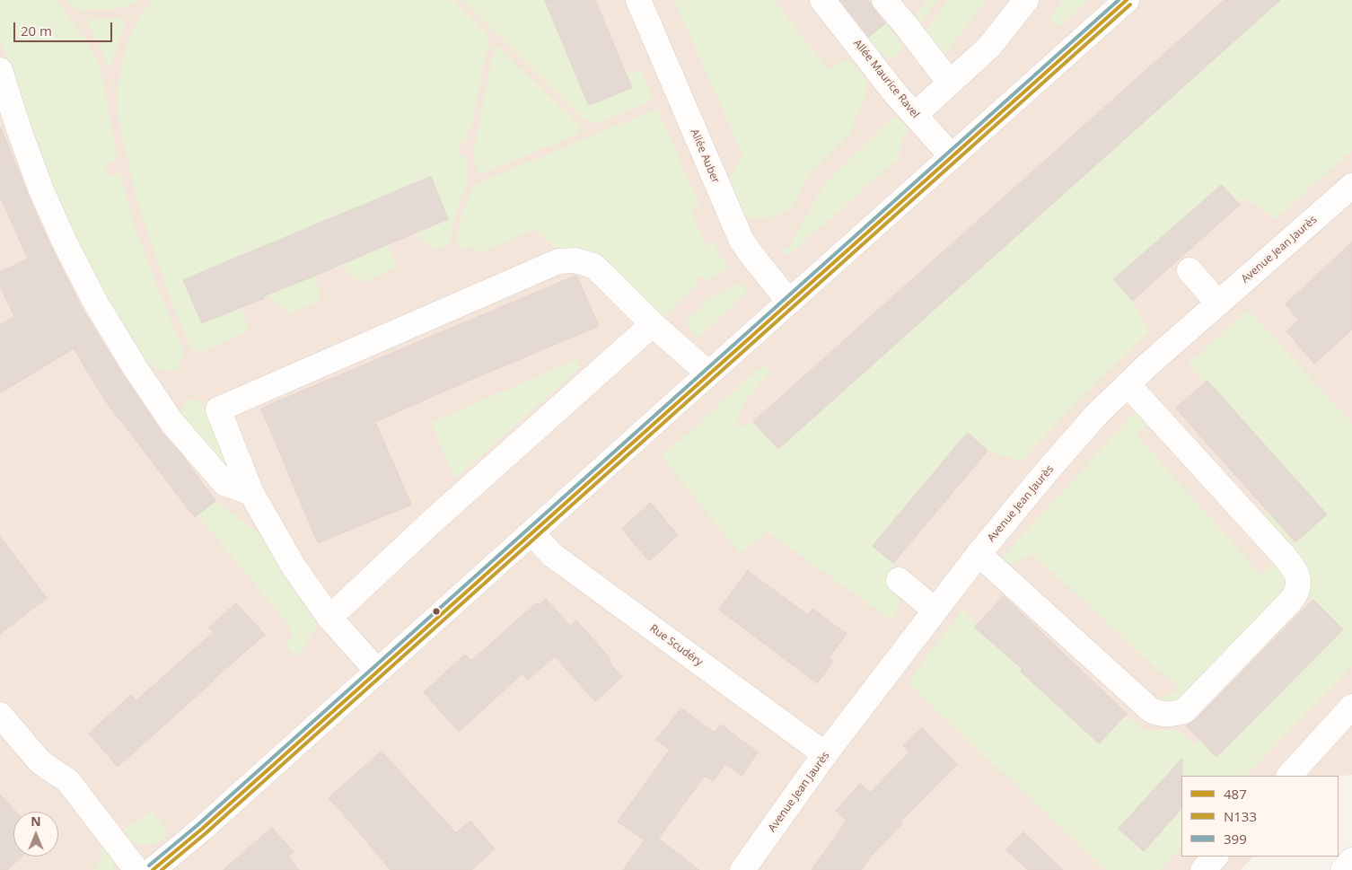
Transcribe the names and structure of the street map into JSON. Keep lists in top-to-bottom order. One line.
{"streets":{"street":["Allée Maurice Ravel","Allée Auber","Avenue Jean Jaurès","Rue Scudéry"]},"crossings":[["Avenue Jean Jaurès","Rue Scudéry"]],"lines":["transit line 487","transit line 399","transit line N133"],"legend":["487","N133","399"],"scale_bar":"20 m","north":"top"}
